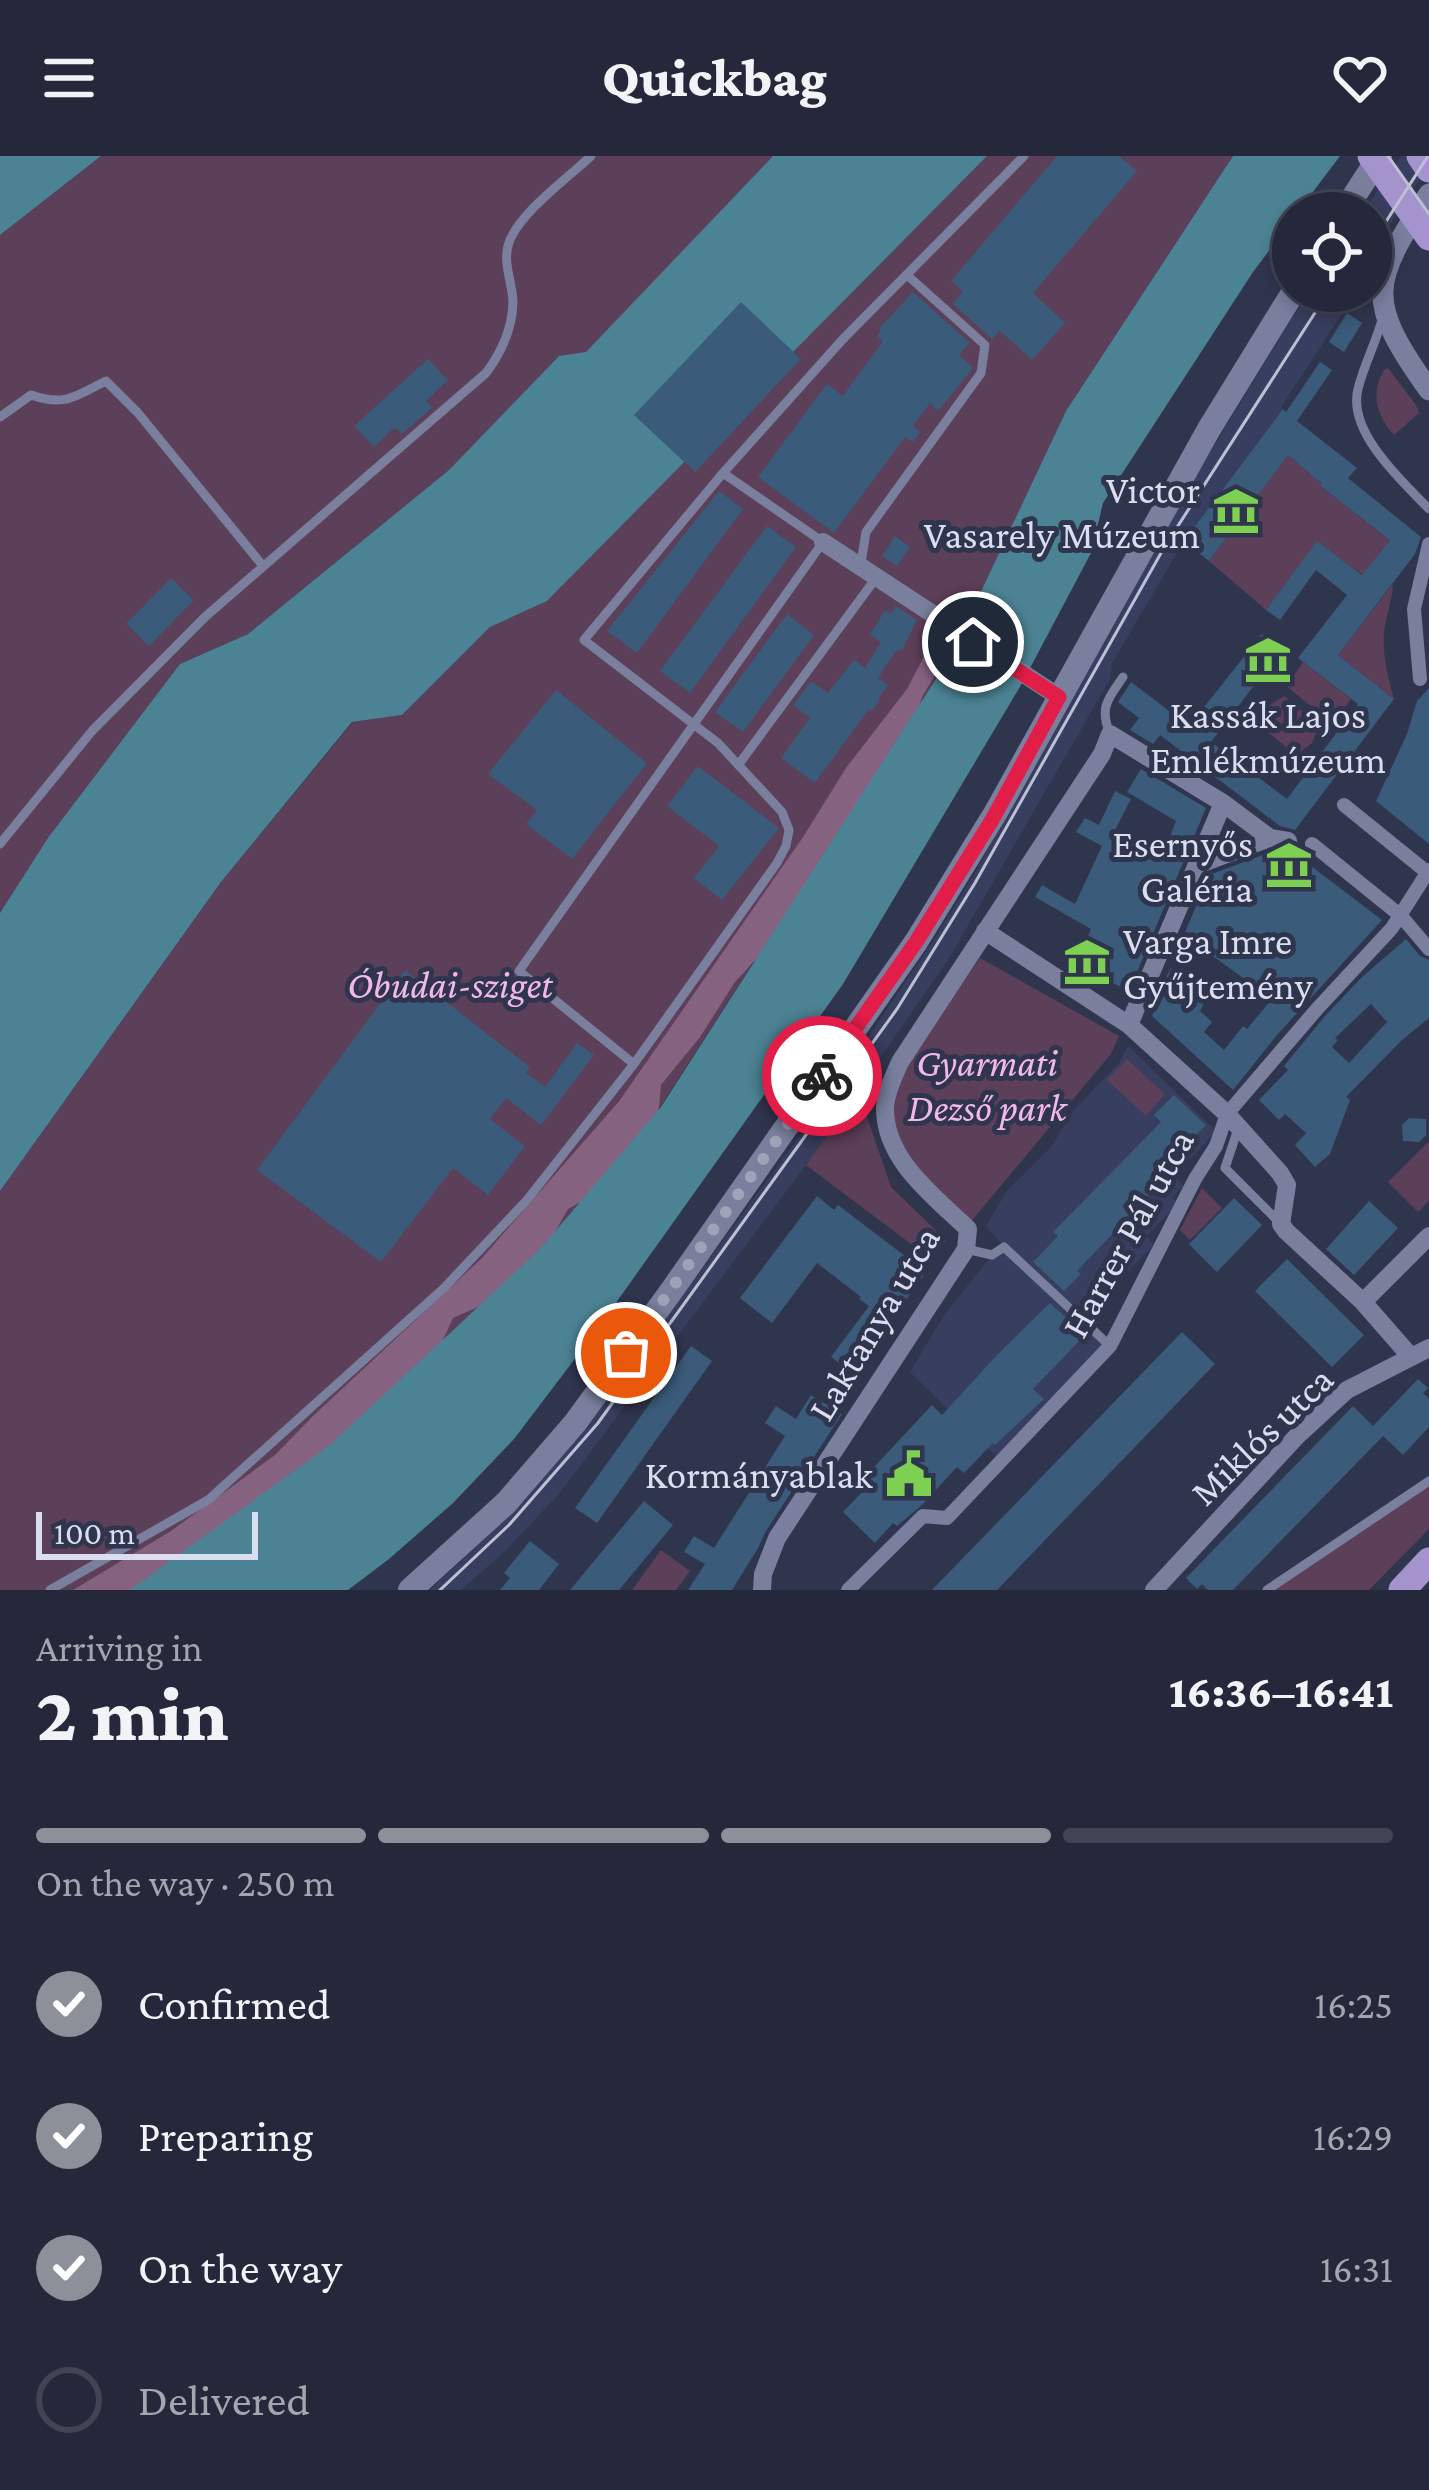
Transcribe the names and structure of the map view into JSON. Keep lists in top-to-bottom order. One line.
{"streets":{"street":["Harrer Pál utca","Laktanya utca","Miklós utca"]},"parks":["Óbudai-sziget","Gyarmati Dezső park"],"places":{"museum":["Victor Vasarely Múzeum","Kassák Lajos Emlékmúzeum","Esernyős Galéria","Varga Imre Gyűjtemény"],"public building":["Kormányablak"]},"scale_bar":"100 m","page":{"header":"Quickbag","scale":"100 m","heading":["2 min","Arriving in","16:36–16:41"],"bar":"On the way · 250 m","list":[["Confirmed","16:25"],["Preparing","16:29"],["On the way","16:31"],"Delivered"]}}
